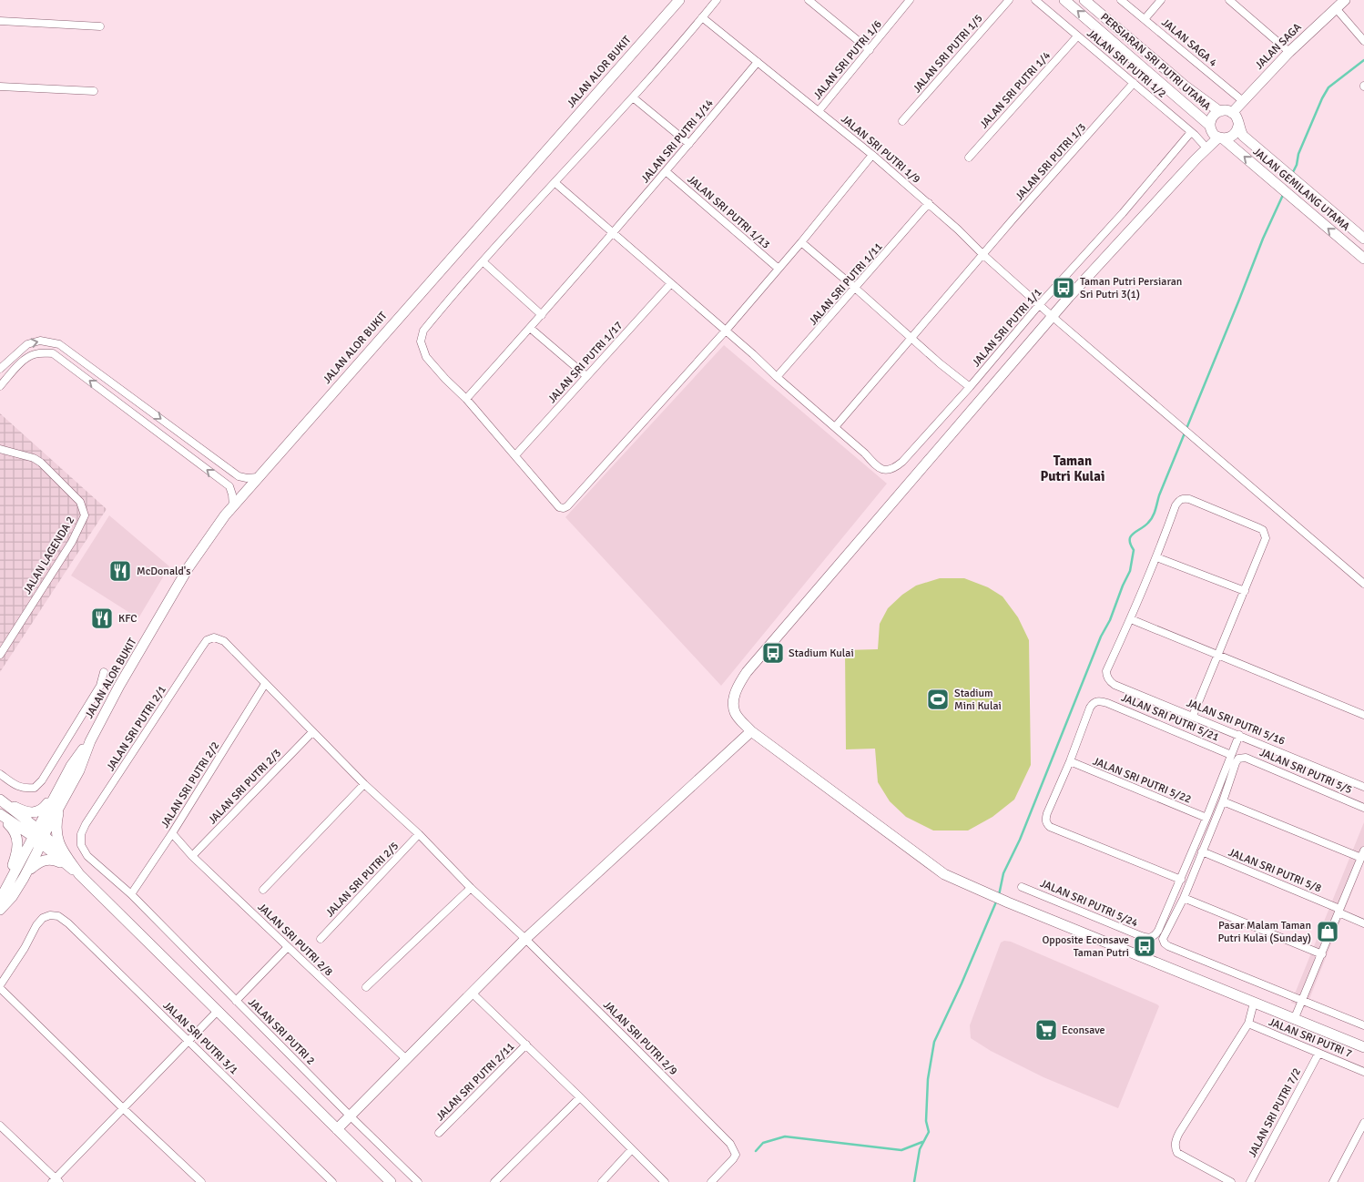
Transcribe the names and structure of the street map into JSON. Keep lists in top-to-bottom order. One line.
{"streets":{"street":["JALAN SAGA 4","JALAN SAGA","JALAN SRI PUTRI 1/5","JALAN SRI PUTRI 1/6","PERSIARAN SRI PUTRI UTAMA","JALAN SRI PUTRI 1/2","JALAN ALOR BUKIT","JALAN SRI PUTRI 1/4","JALAN SRI PUTRI 1/14","JALAN SRI PUTRI 1/9","JALAN SRI PUTRI 1/3","JALAN GEMILANG UTAMA","JALAN SRI PUTRI 1/13","JALAN SRI PUTRI 1/11","JALAN SRI PUTRI 1/1","JALAN SRI PUTRI 1/17","JALAN LAGENDA 2","JALAN SRI PUTRI 5/21","JALAN SRI PUTRI 5/16","JALAN SRI PUTRI 2/1","JALAN SRI PUTRI 5/5","JALAN SRI PUTRI 5/22","JALAN SRI PUTRI 2/2","JALAN SRI PUTRI 2/3","JALAN SRI PUTRI 5/8","JALAN SRI PUTRI 2/5","JALAN SRI PUTRI 5/24","JALAN SRI PUTRI 2/8","JALAN SRI PUTRI 2","JALAN SRI PUTRI 3/1","JALAN SRI PUTRI 2/9","JALAN SRI PUTRI 7","JALAN SRI PUTRI 2/11","JALAN SRI PUTRI 7/2"]},"crossings":[["JALAN SAGA 4","JALAN SAGA"],["JALAN SAGA","PERSIARAN SRI PUTRI UTAMA"],["JALAN SAGA","JALAN GEMILANG UTAMA"],["JALAN SRI PUTRI 1/6","JALAN SRI PUTRI 1/9"],["PERSIARAN SRI PUTRI UTAMA","JALAN GEMILANG UTAMA"],["JALAN SRI PUTRI 1/2","JALAN SRI PUTRI 1/4"],["JALAN SRI PUTRI 1/2","JALAN SRI PUTRI 1/3"],["JALAN SRI PUTRI 1/2","JALAN SRI PUTRI 1/1"],["JALAN SRI PUTRI 1/14","JALAN SRI PUTRI 1/9"],["JALAN SRI PUTRI 1/14","JALAN SRI PUTRI 1/13"],["JALAN SRI PUTRI 1/9","JALAN SRI PUTRI 1/3"],["JALAN SRI PUTRI 1/9","JALAN SRI PUTRI 1/11"],["JALAN SRI PUTRI 1/9","JALAN SRI PUTRI 1/1"],["JALAN SRI PUTRI 1/3","JALAN SRI PUTRI 1/1"],["JALAN SRI PUTRI 5/21","JALAN SRI PUTRI 5/22"],["JALAN SRI PUTRI 2/1","JALAN SRI PUTRI 2"],["JALAN SRI PUTRI 2/1","JALAN SRI PUTRI 2/9"],["JALAN SRI PUTRI 2/2","JALAN SRI PUTRI 2/8"],["JALAN SRI PUTRI 2/2","JALAN SRI PUTRI 2"],["JALAN SRI PUTRI 2/2","JALAN SRI PUTRI 2/9"],["JALAN SRI PUTRI 2/3","JALAN SRI PUTRI 2/8"],["JALAN SRI PUTRI 2/3","JALAN SRI PUTRI 2/9"],["JALAN SRI PUTRI 2/5","JALAN SRI PUTRI 2/9"],["JALAN SRI PUTRI 7","JALAN SRI PUTRI 7/2"]],"districts":["Taman Putri Kulai"],"places":{"bus stop":["Taman Putri Persiaran Sri Putri 3(1)","Stadium Kulai","Opposite Econsave Taman Putri"],"restaurant":["McDonald's","KFC"],"sports":["Stadium Mini Kulai"],"shop":["Pasar Malam Taman Putri Kulai (Sunday)"],"supermarket":["Econsave"]}}
